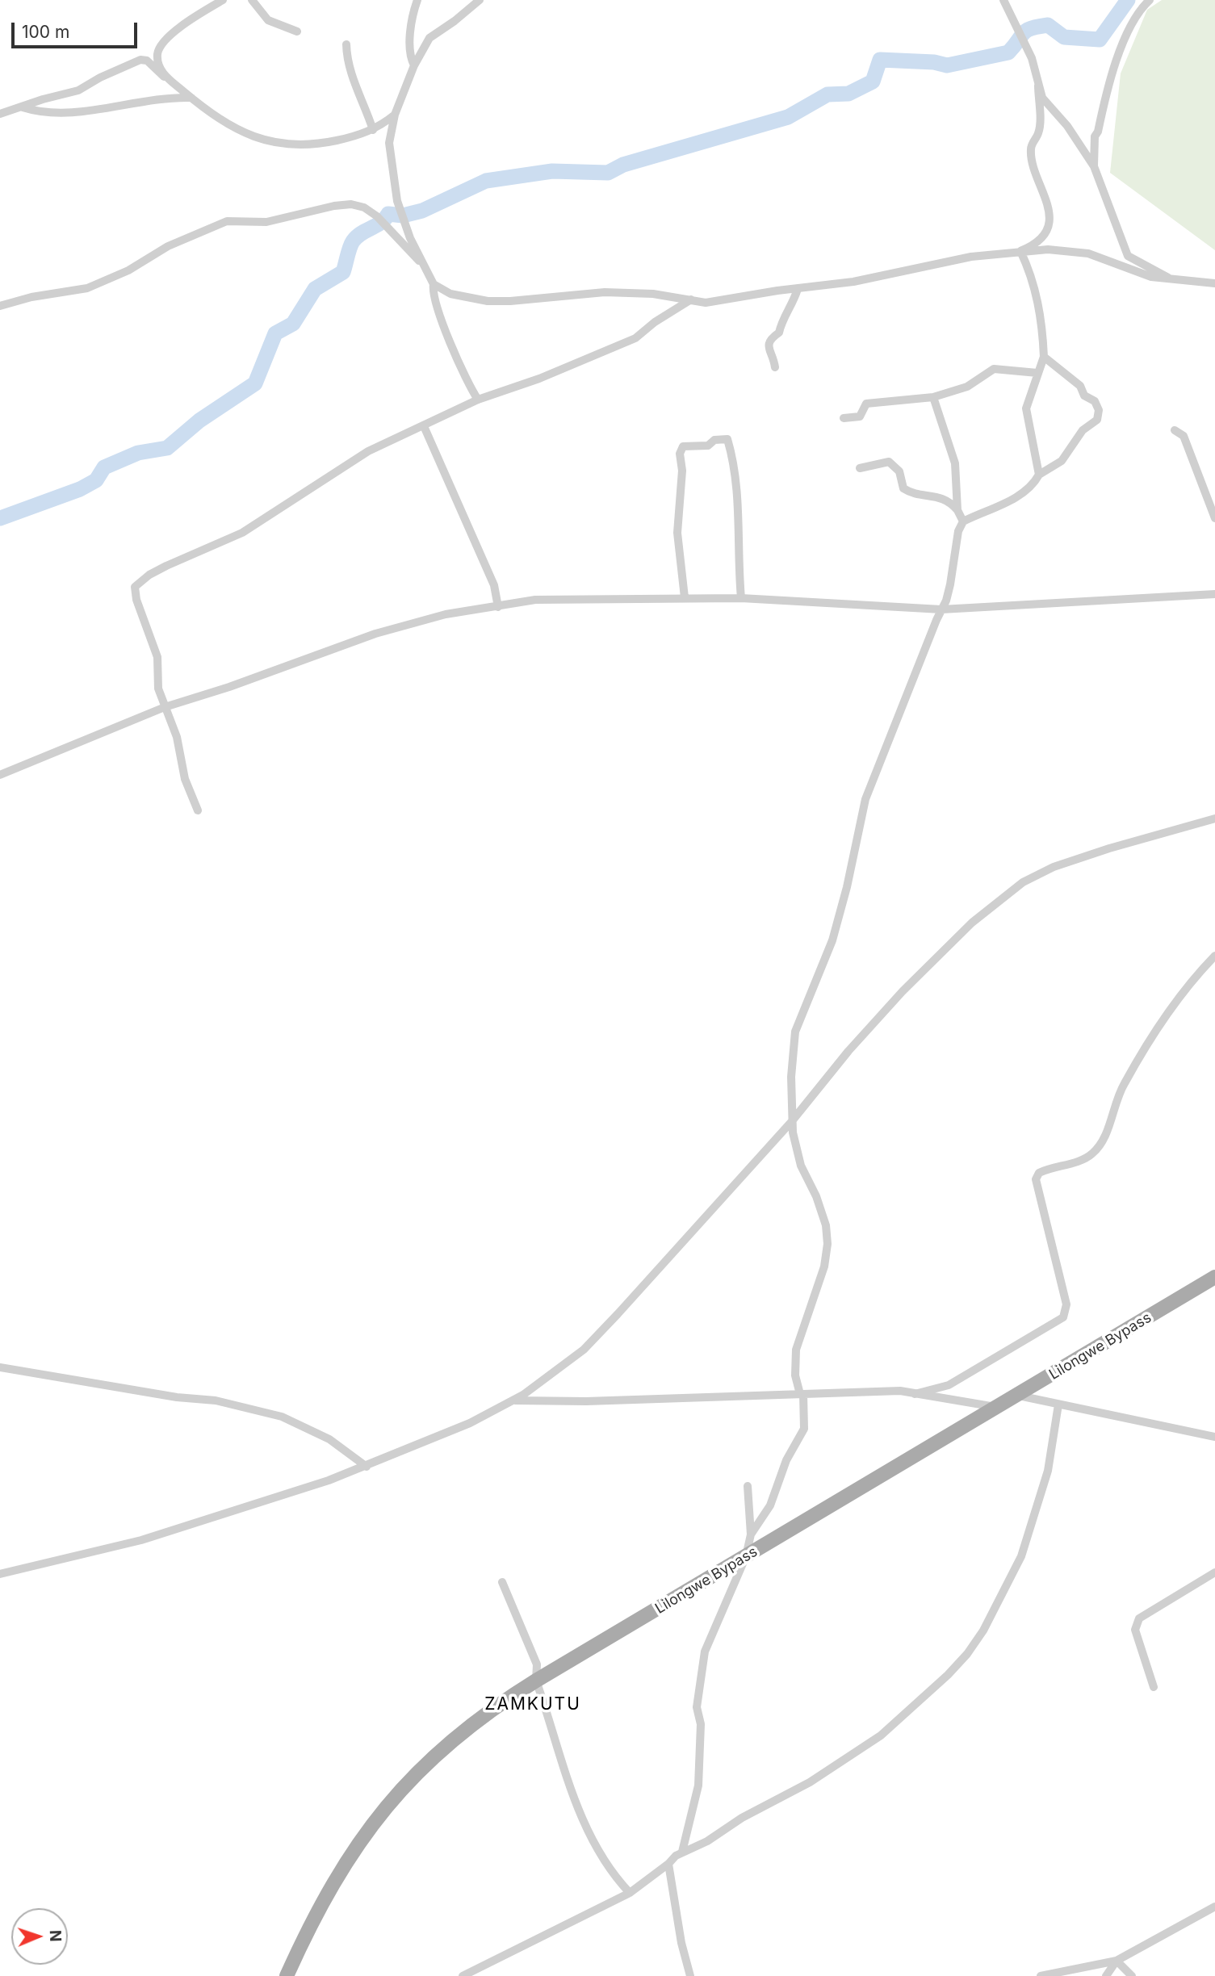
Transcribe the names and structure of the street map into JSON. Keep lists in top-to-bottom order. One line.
{"streets":{"main road":["Lilongwe Bypass"]},"districts":["ZAMKUTU"],"scale_bar":"100 m","north":"right"}
